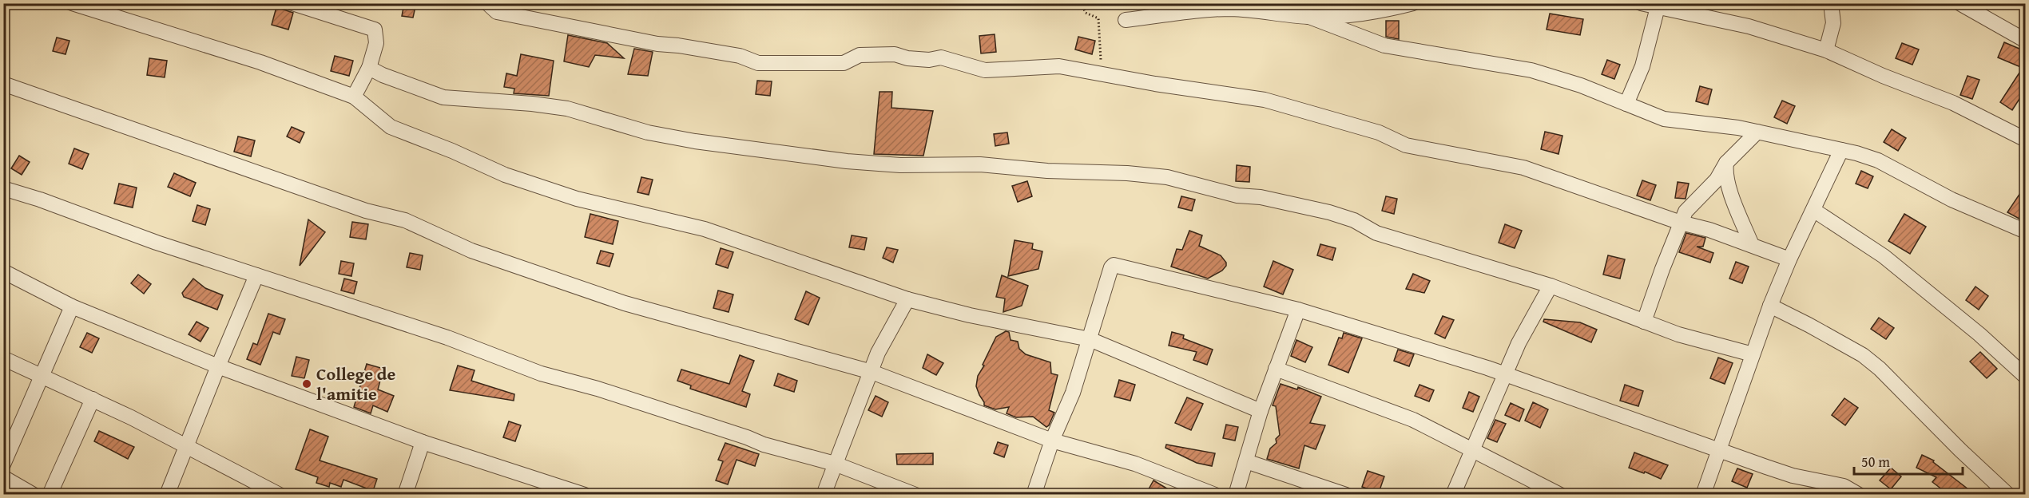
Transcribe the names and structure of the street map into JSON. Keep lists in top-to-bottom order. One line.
{"places":["College de l'amitie"],"scale_bar":"50 m"}
